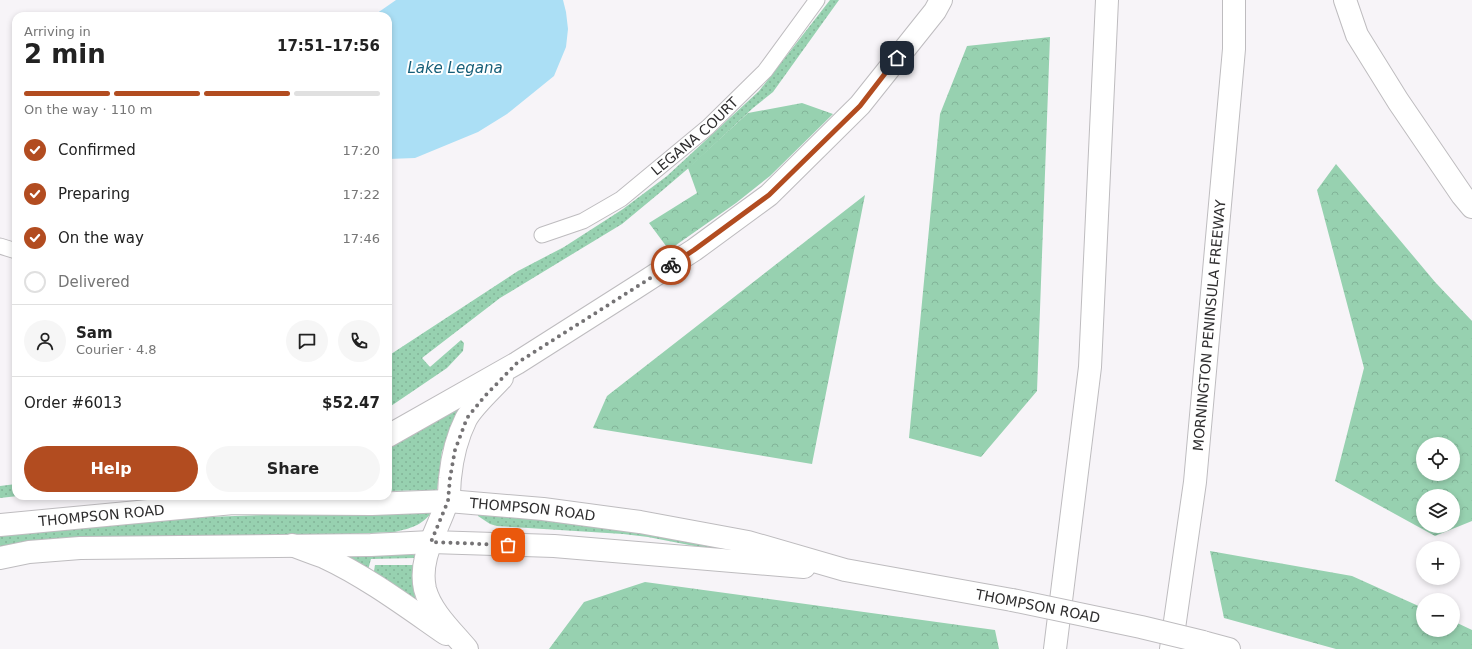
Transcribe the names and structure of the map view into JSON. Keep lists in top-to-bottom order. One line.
{"streets":{"main road":["MORNINGTON PENINSULA FREEWAY","THOMPSON ROAD"],"street":["LEGANA COURT"]},"water":["Lake Legana"],"page":{"heading":["2 min","Arriving in","17:51–17:56"],"panel":["Sam","Courier · 4.8","Order #6013","$52.47"],"bar":"On the way · 110 m","list":[["Confirmed","17:20"],["Preparing","17:22"],["On the way","17:46"],"Delivered"],"map_buttons":["+","−"],"buttons":["Help","Share"]}}
